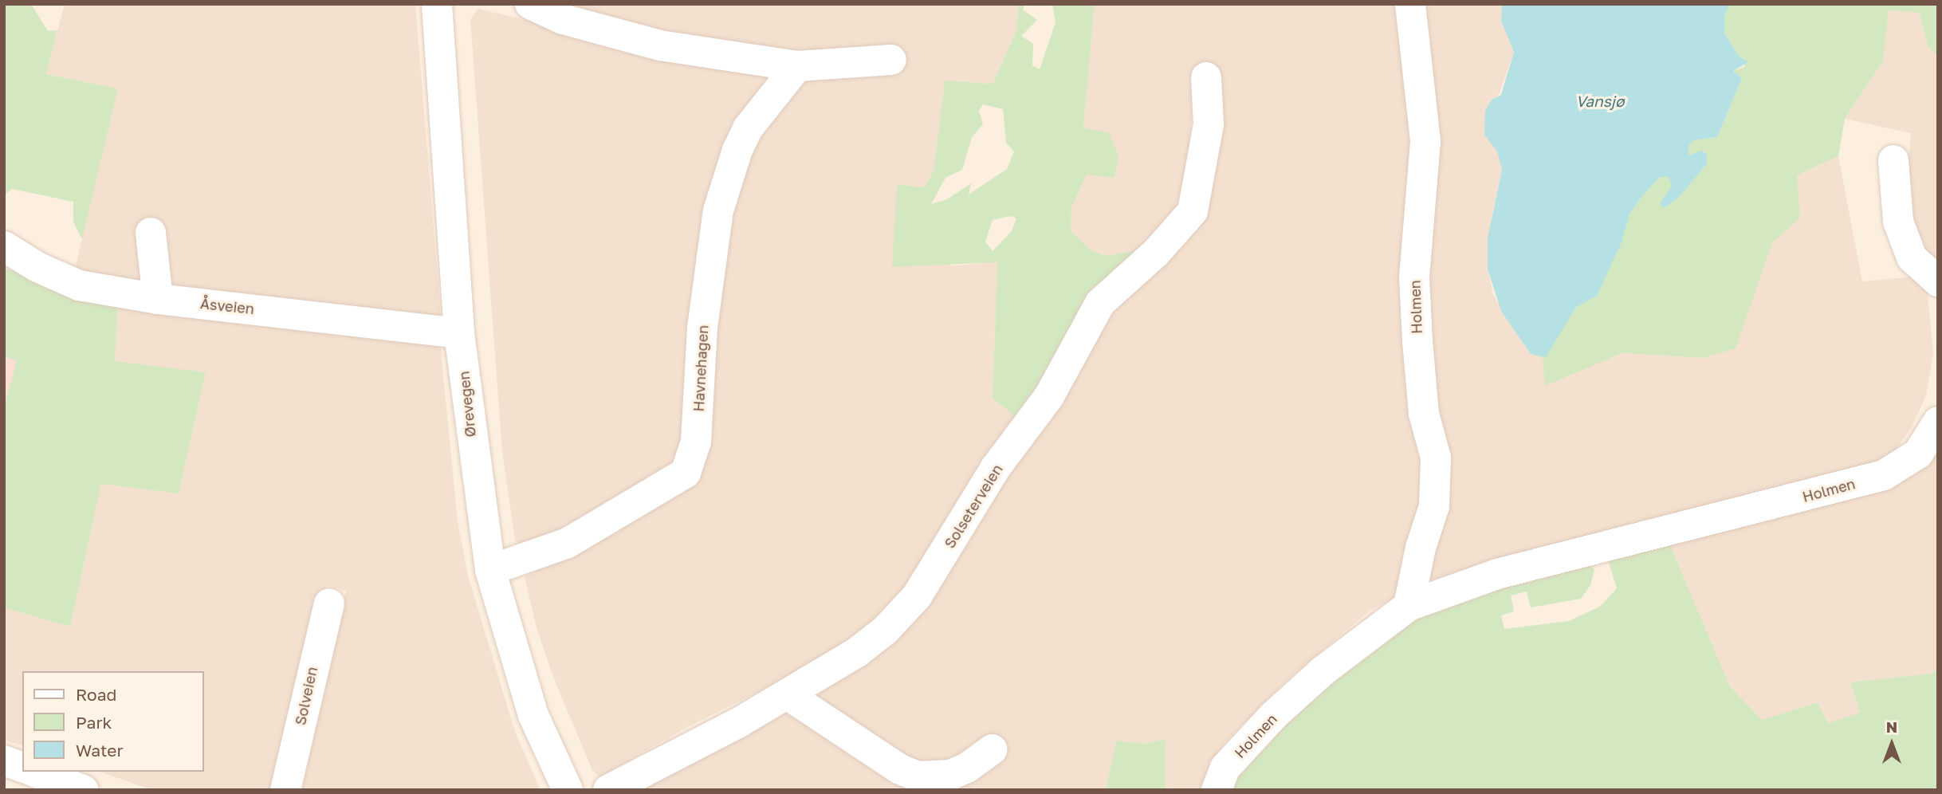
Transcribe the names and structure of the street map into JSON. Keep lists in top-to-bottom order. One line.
{"streets":{"street":["Åsveien","Holmen","Havnehagen","Ørevegen","Solseterveien","Solveien"]},"crossings":[["Åsveien","Ørevegen"],["Havnehagen","Ørevegen"]],"water":["Vansjø"],"legend":["Road","Park","Water"],"north":"top"}
